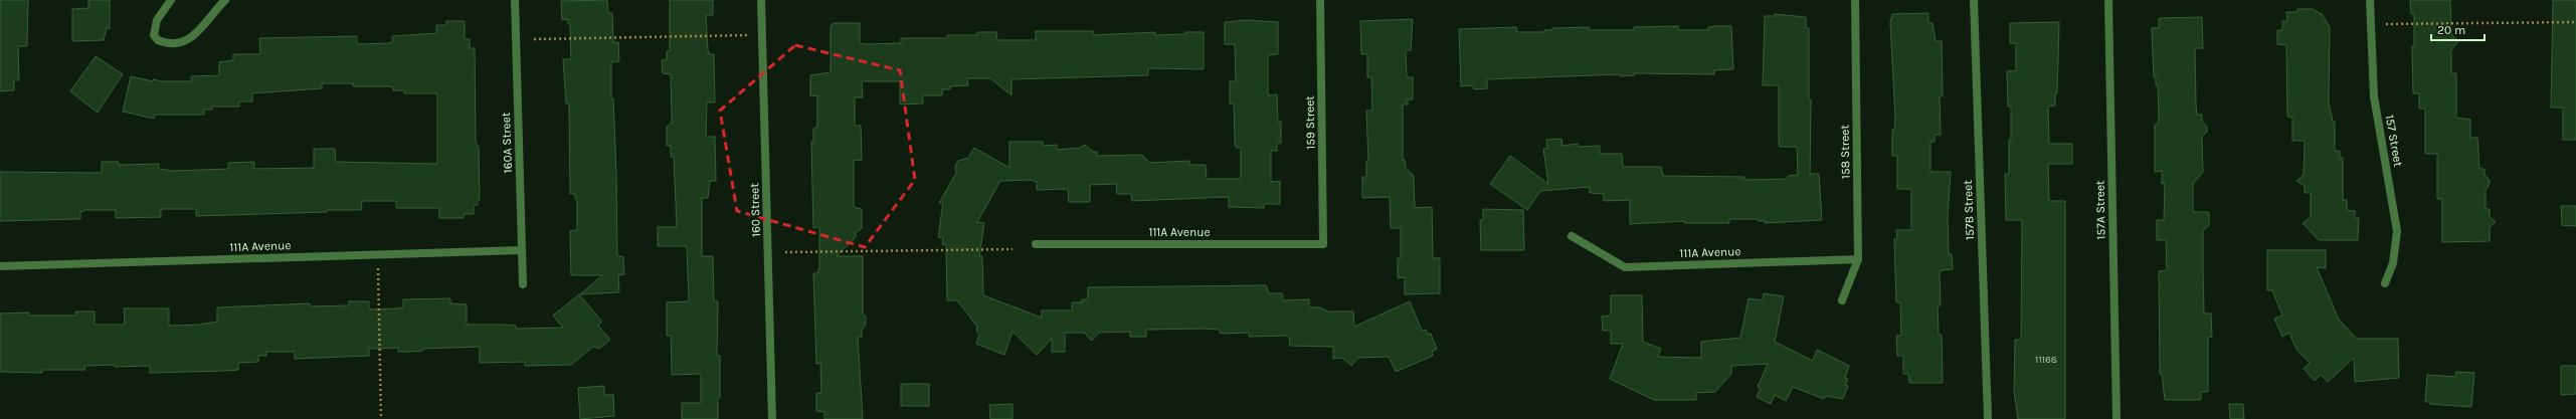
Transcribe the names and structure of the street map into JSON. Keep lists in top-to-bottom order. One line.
{"streets":{"street":["159 Street","157 Street","160A Street","158 Street","160 Street","157B Street","157A Street","111A Avenue"]},"crossings":[["159 Street","111A Avenue"],["160A Street","111A Avenue"],["158 Street","111A Avenue"]],"house_numbers":["11168"],"scale_bar":"20 m"}
